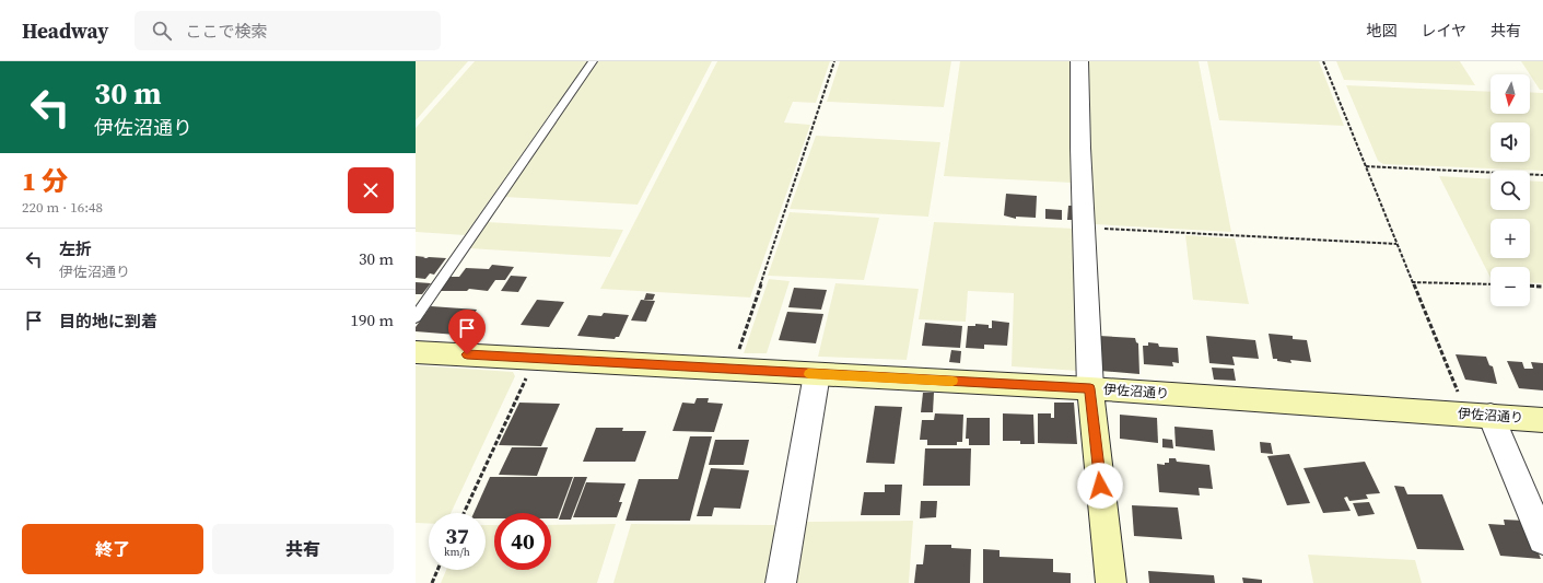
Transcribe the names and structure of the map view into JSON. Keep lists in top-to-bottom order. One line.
{"streets":{"street":["伊佐沼通り"]},"north":"bottom","page":{"header":"Headway","search":"ここで検索","nav":["地図","レイヤ","共有"],"turn":["30 m","伊佐沼通り"],"map_buttons":["+","−"],"heading":["1 分","220 m · 16:48"],"list":[{"name":"左折","note":"伊佐沼通り","value":"30 m"},{"name":"目的地に到着","value":"190 m"}],"speed":"37 km/h","limit":"40","buttons":["終了","共有"]}}
